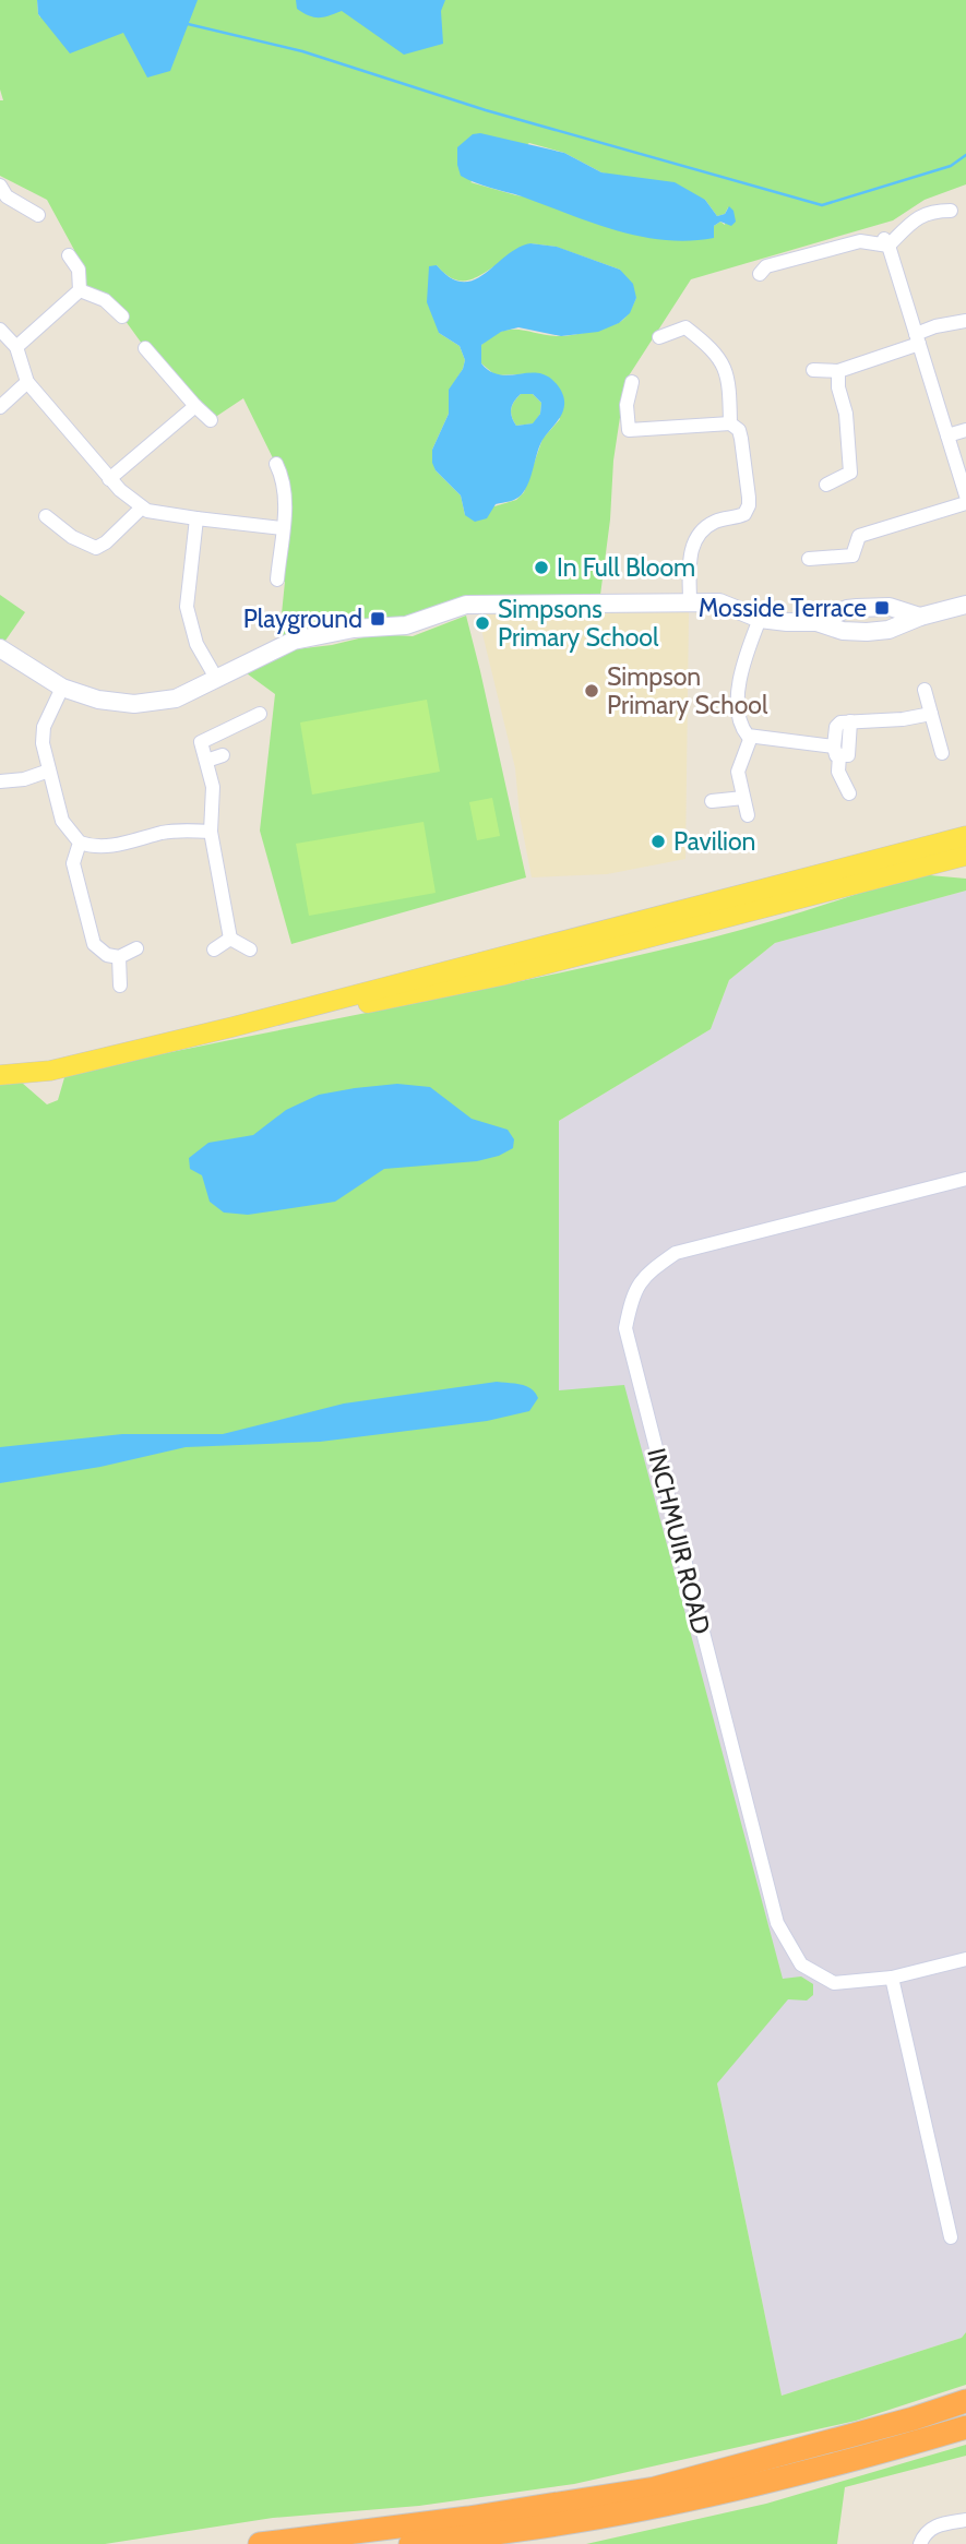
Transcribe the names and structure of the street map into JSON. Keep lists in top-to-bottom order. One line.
{"streets":{"street":["INCHMUIR ROAD"]},"places":{"other":["In Full Bloom","Simpsons Primary School","Simpson Primary School","Pavilion"],"transit":["Mosside Terrace","Playground"]}}
